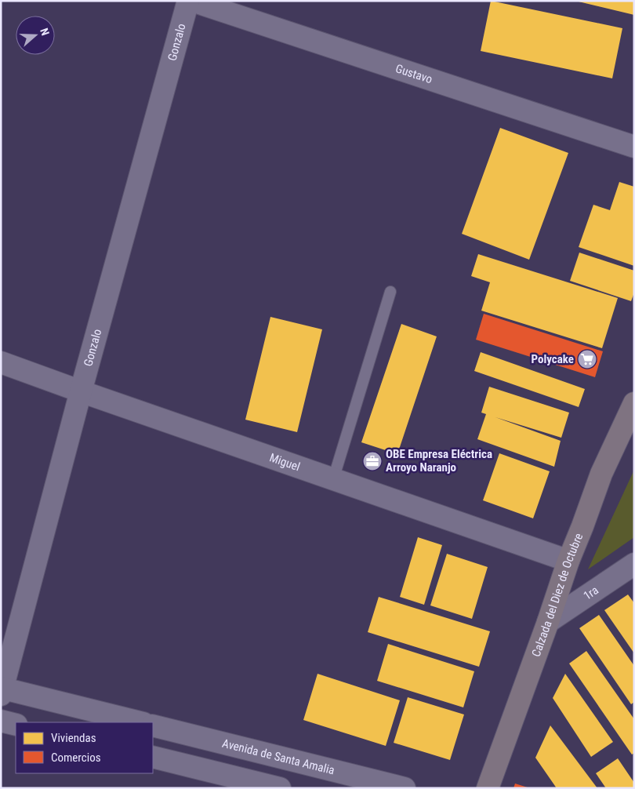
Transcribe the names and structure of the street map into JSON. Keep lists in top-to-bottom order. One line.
{"streets":{"main road":["Calzada del Diez de Octubre"],"street":["Gonzalo","Gustavo","Miguel","1ra","Avenida de Santa Amalia"]},"crossings":[["Gonzalo","Miguel"],["Miguel","Calzada del Diez de Octubre"],["1ra","Calzada del Diez de Octubre"]],"places":{"supermarket":["Polycake"],"office":["OBE Empresa Eléctrica Arroyo Naranjo"]},"legend":["Viviendas","Comercios"],"north":"right"}
